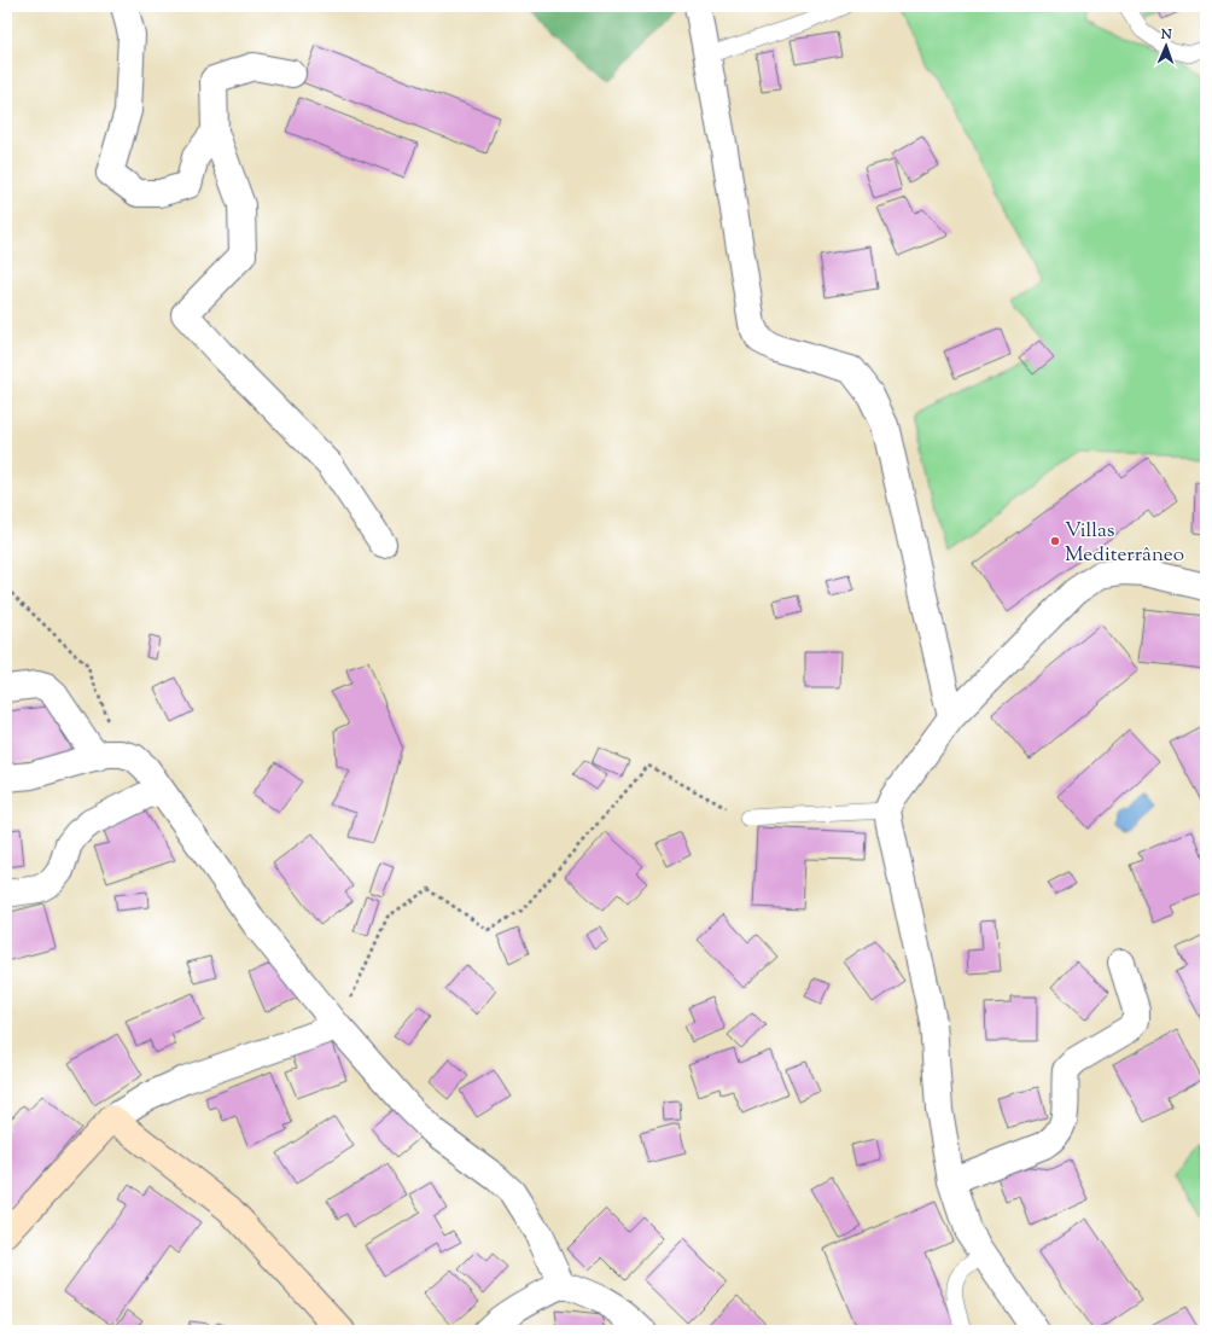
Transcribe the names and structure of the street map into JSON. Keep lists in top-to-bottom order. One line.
{"places":["Villas Mediterrâneo"],"north":"top"}
